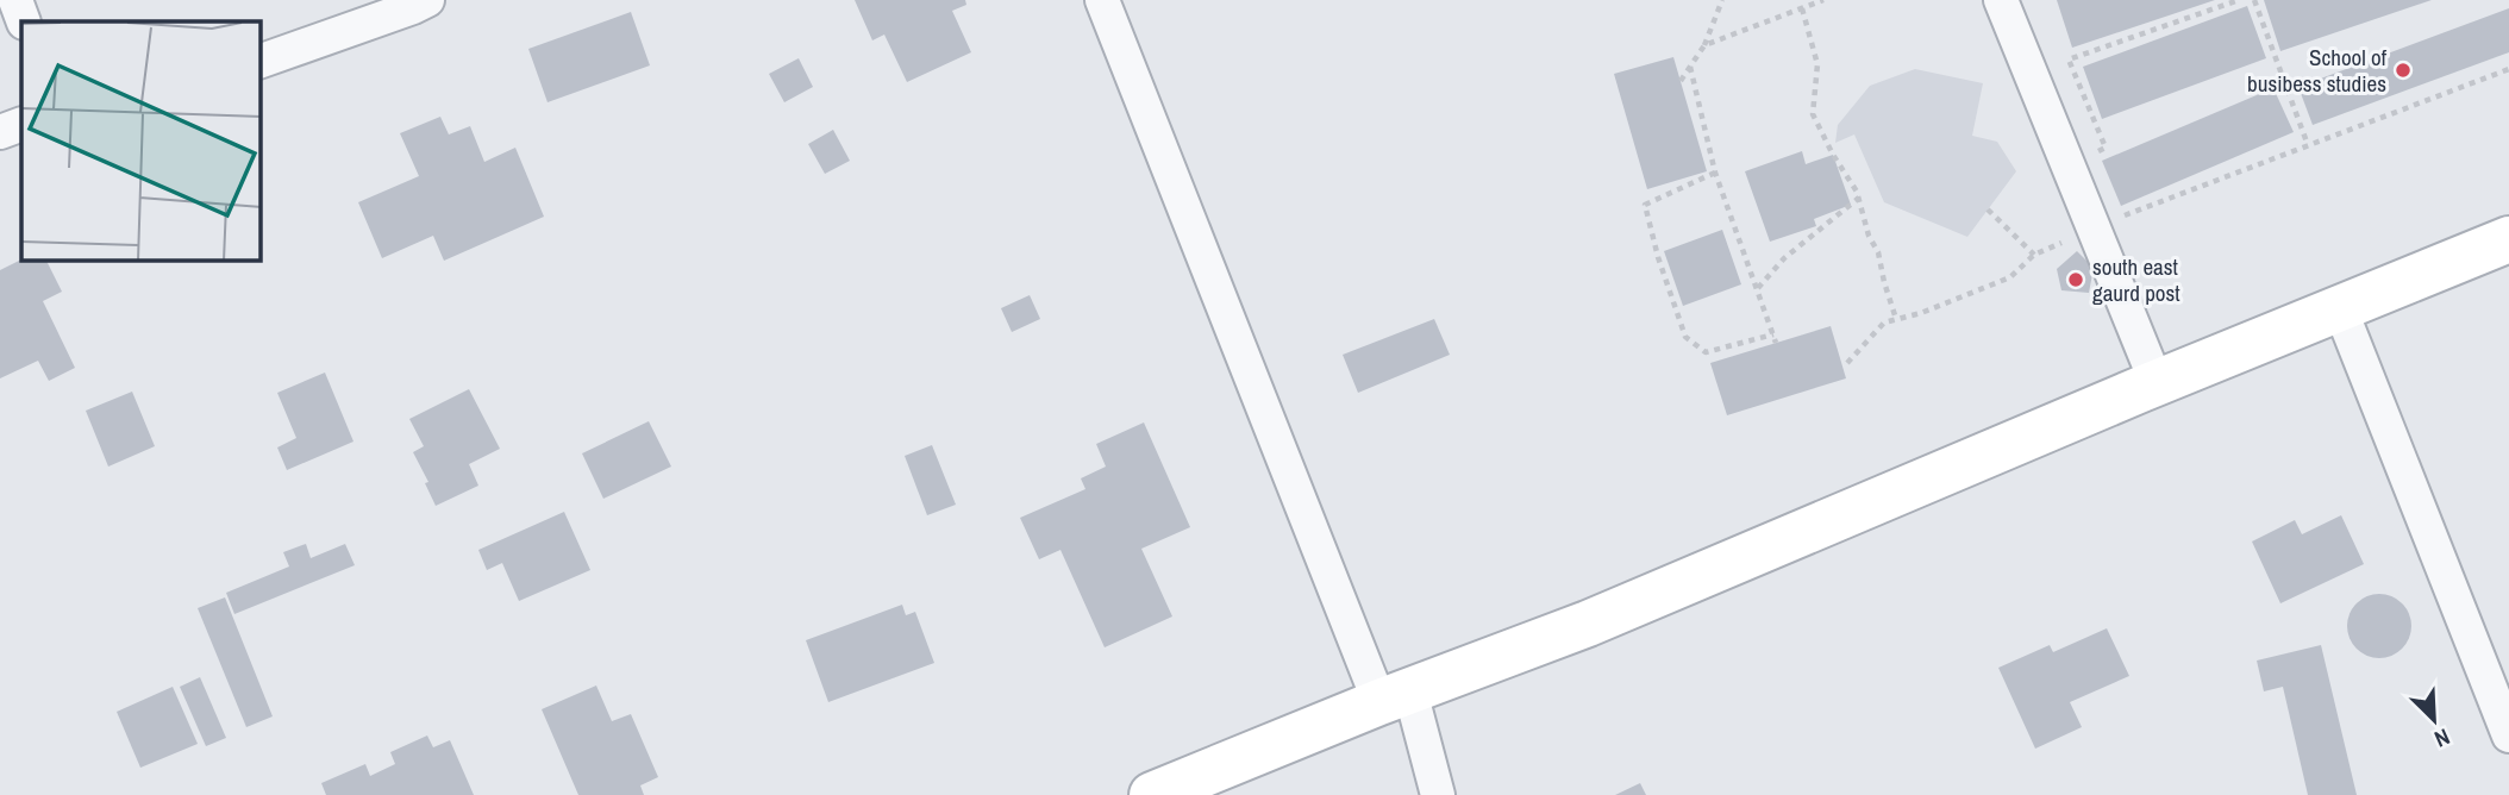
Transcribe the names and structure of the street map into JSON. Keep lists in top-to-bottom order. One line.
{"places":["School of busibess studies","south east gaurd post"],"north":"bottom right"}
